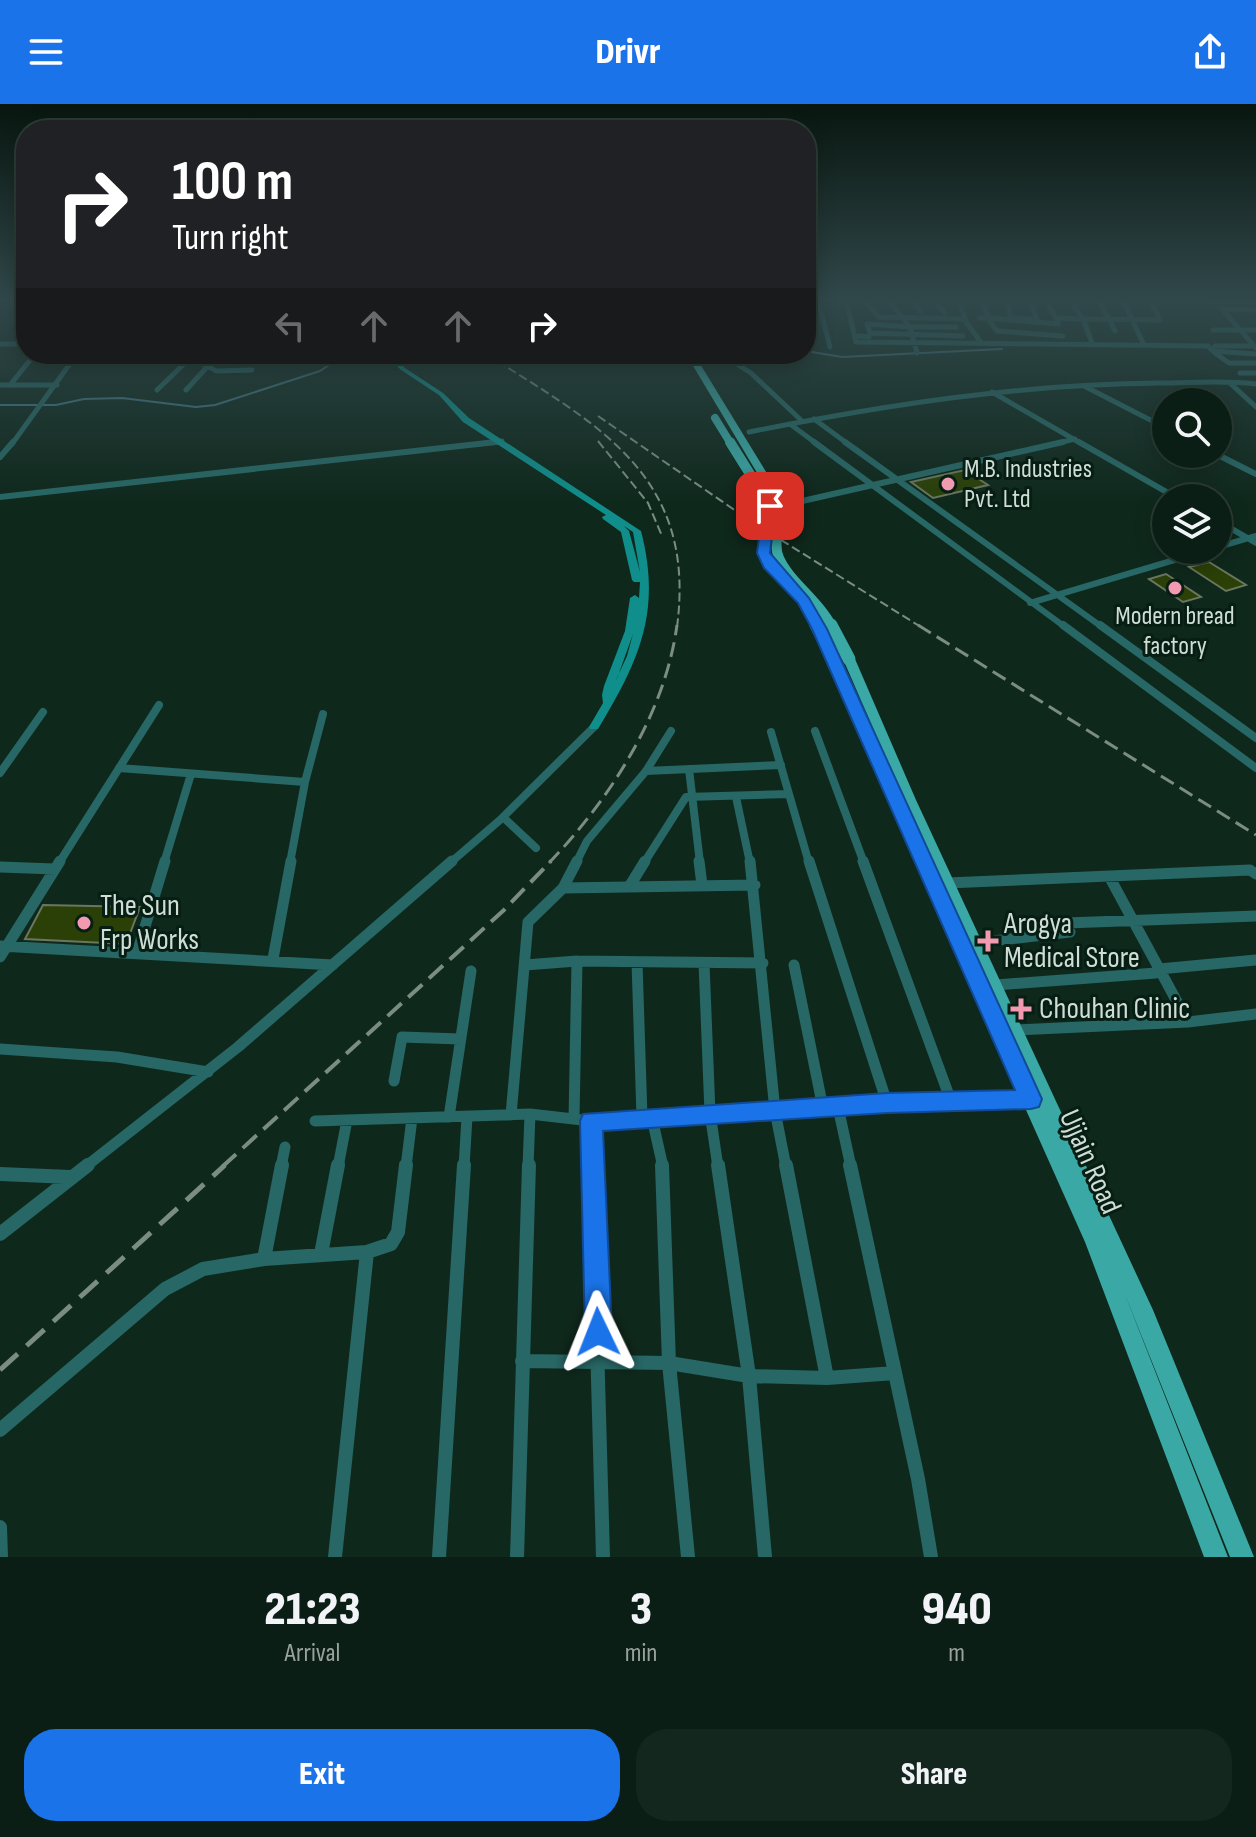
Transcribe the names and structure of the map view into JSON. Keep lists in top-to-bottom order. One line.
{"streets":{"main road":["Ujjain Road"]},"places":{"other":["M.B. Industries Pvt. Ltd","Modern bread factory","The Sun Frp Works"],"health":["Arogya Medical Store","Chouhan Clinic"]},"page":{"header":"Drivr","turn":["100 m","Turn right"],"eta":["21:23","Arrival","3","min","940","m"],"buttons":["Exit","Share"]}}
